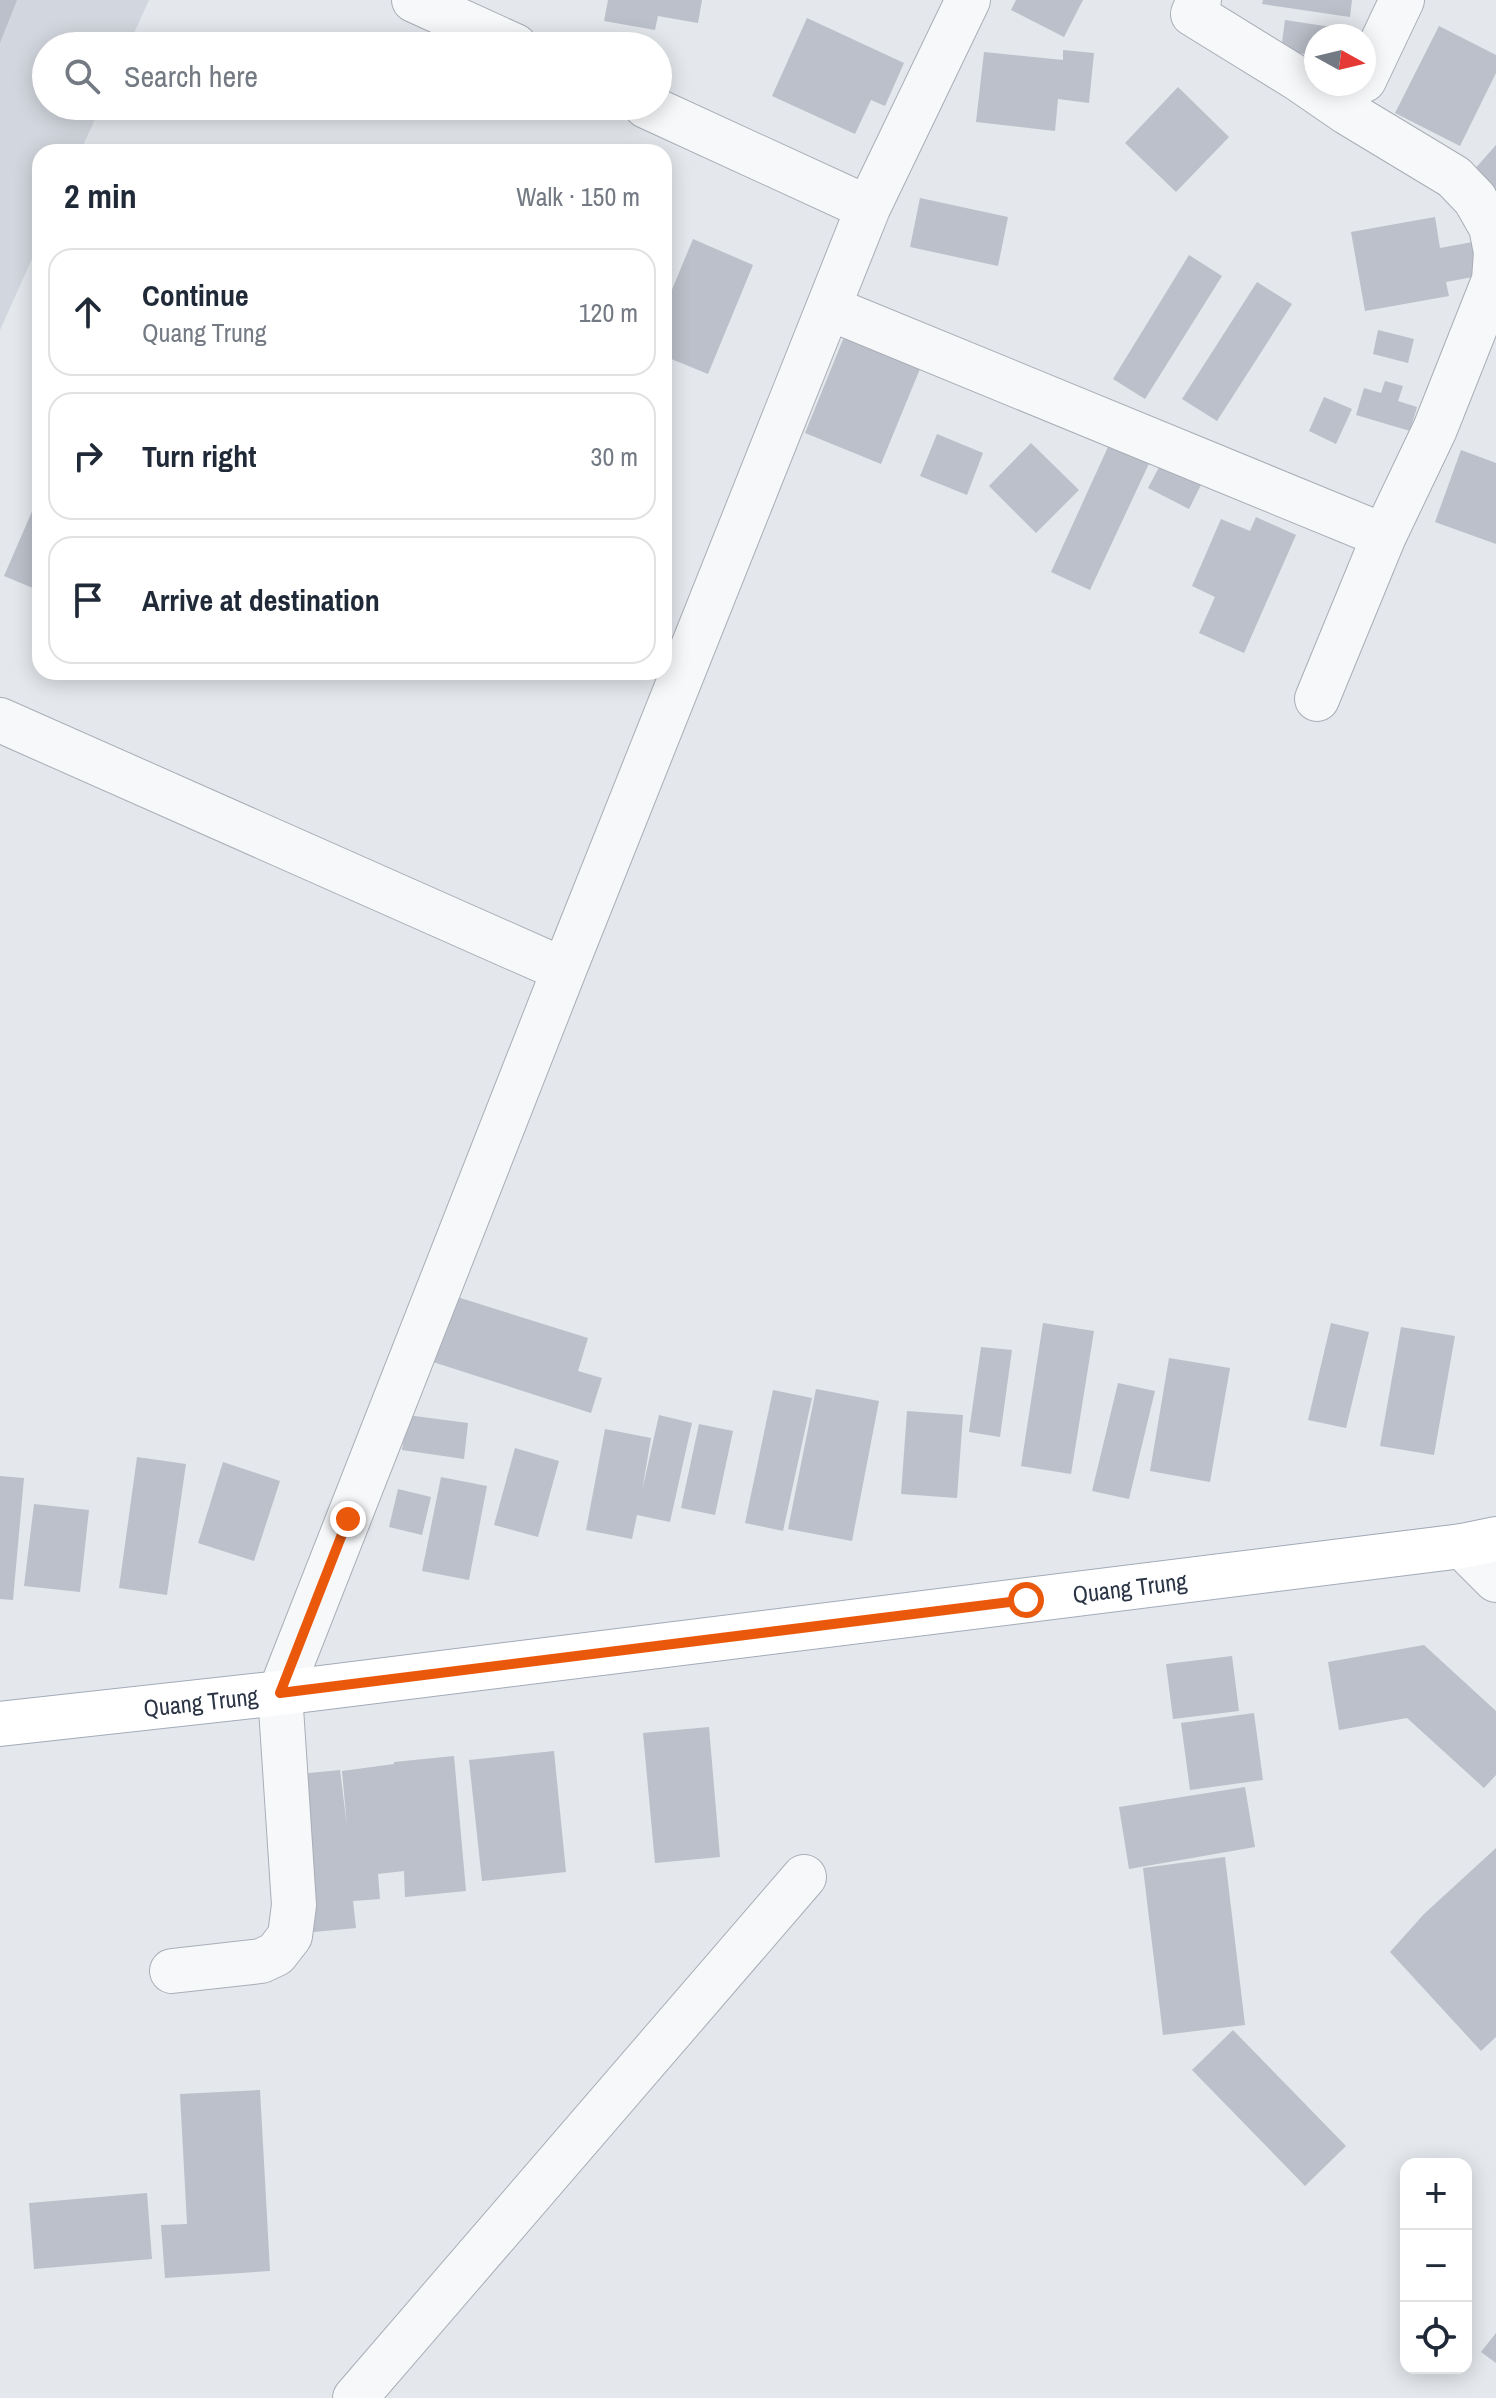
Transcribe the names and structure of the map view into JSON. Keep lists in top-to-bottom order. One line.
{"streets":{"main road":["Quang Trung"]},"north":"right","page":{"search":"Search here","heading":["2 min","Walk · 150 m"],"list":[["Continue","Quang Trung","120 m"],["Turn right","30 m"],"Arrive at destination"],"map_buttons":["+","−"]}}
